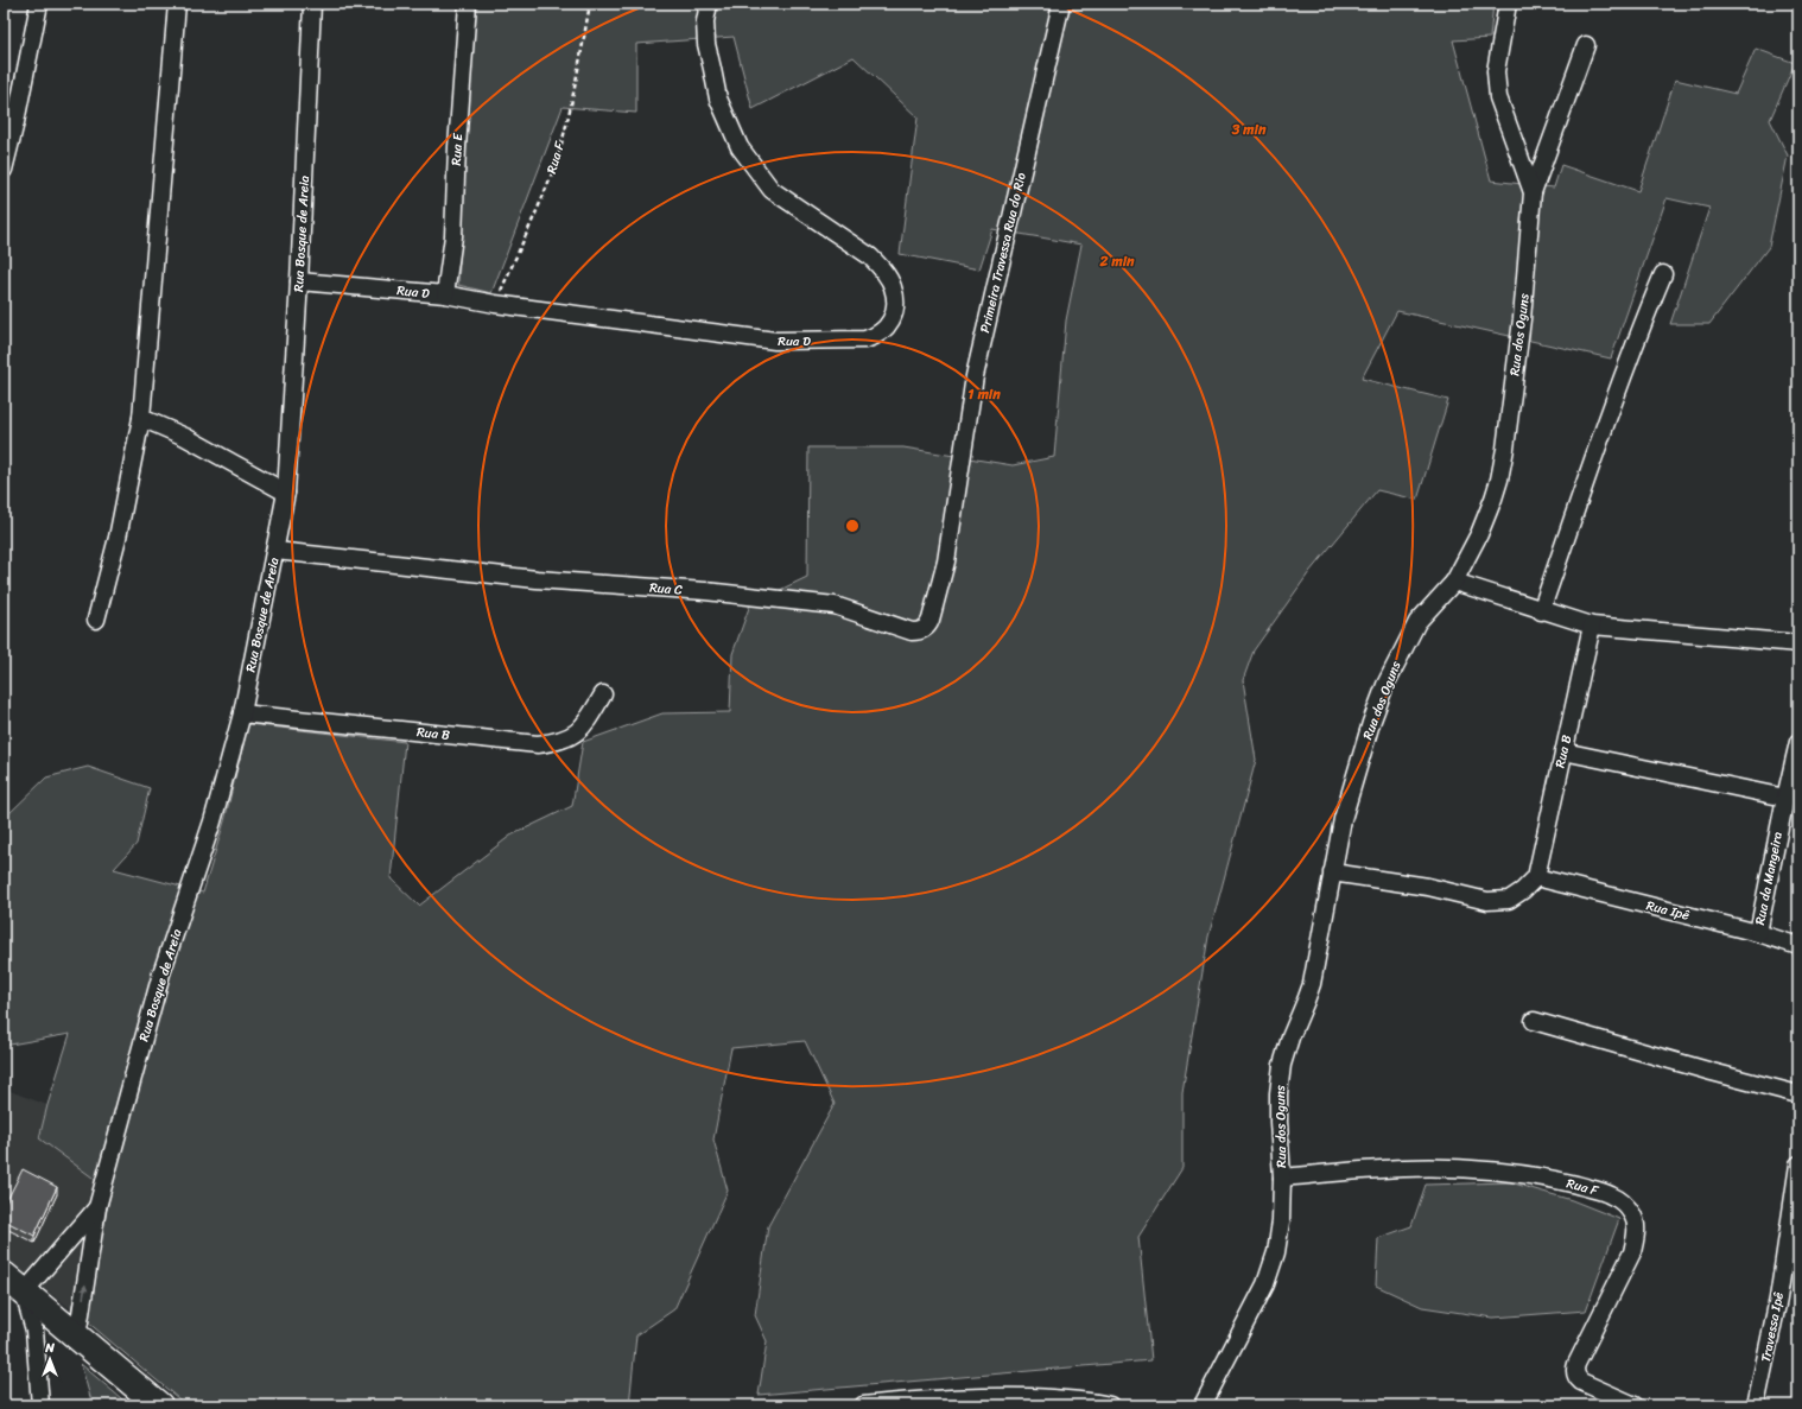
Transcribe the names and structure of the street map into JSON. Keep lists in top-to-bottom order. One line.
{"streets":{"street":["Rua E","Rua F","Rua Bosque de Areia","Primeira Travessa Rua do Rio","Rua D","Rua dos Oguns","Rua C","Rua B","Rua da Mangeira","Rua Ipê","Travessa Ipê"]},"crossings":[["Rua E","Rua D"],["Rua F","Rua D"],["Rua F","Rua dos Oguns"],["Rua Bosque de Areia","Rua D"],["Rua Bosque de Areia","Rua C"],["Rua Bosque de Areia","Rua B"],["Primeira Travessa Rua do Rio","Rua C"],["Rua B","Rua Ipê"],["Rua da Mangeira","Rua Ipê"]],"north":"top","rings":["3 min","2 min","1 min"]}
